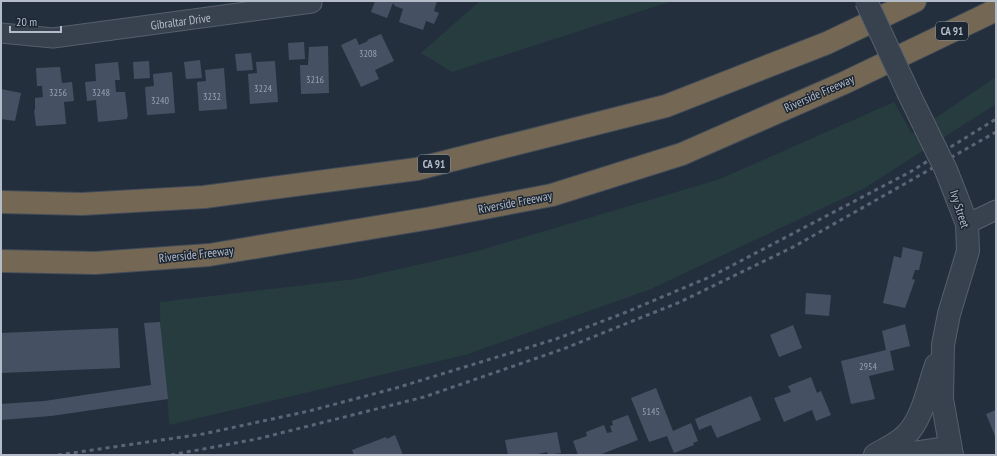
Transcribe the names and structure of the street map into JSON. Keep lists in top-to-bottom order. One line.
{"streets":{"highway":["CA 91","Riverside Freeway"],"street":["Gibraltar Drive","Ivy Street"]},"house_numbers":["3208","3216","3224","3256","3248","3232","3240","2954","5145"],"scale_bar":"20 m"}
